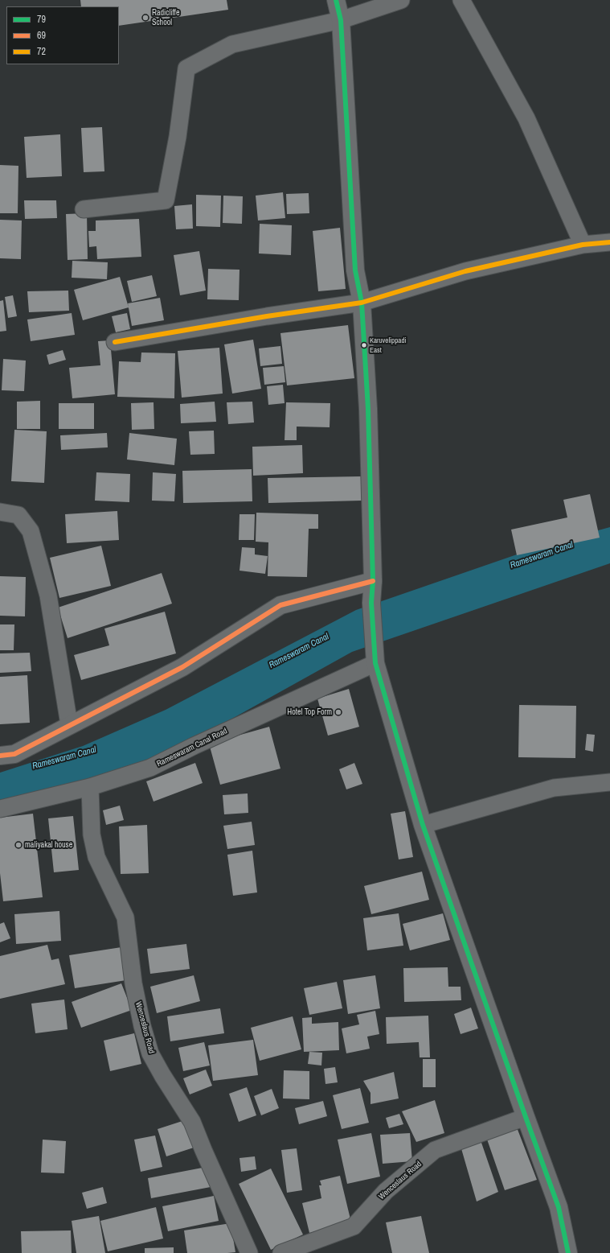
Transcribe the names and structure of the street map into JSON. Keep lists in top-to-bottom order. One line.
{"streets":{"street":["Rameswaram Canal Road","Wenceslaus Road"]},"crossings":[["Rameswaram Canal Road","Wenceslaus Road"]],"water":["Rameswaram Canal"],"places":["Radicliffe School","Karuvelippadi East","Hotel Top Form","maliyakal house"],"lines":["transit line 79","transit line 72","transit line 69"],"legend":["79","69","72"]}
